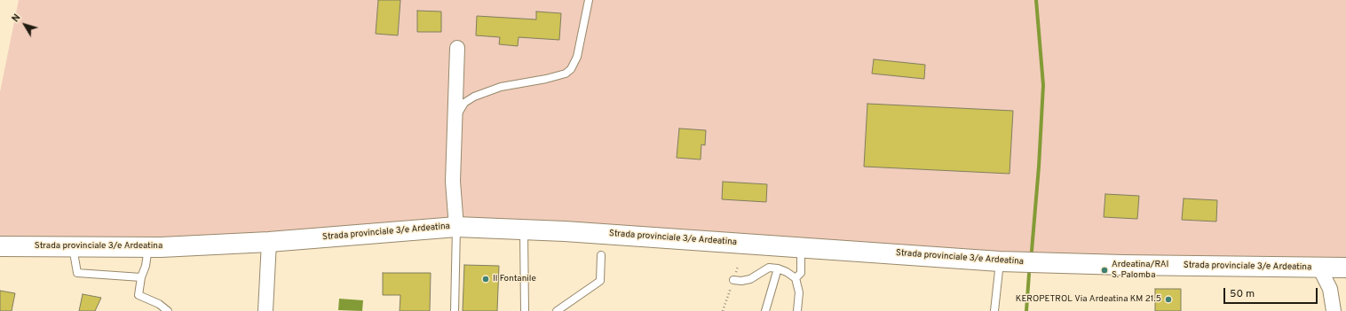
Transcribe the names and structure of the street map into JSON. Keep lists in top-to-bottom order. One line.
{"streets":{"main road":["Strada provinciale 3/e Ardeatina"]},"places":["Ardeatina/RAI S. Palomba","Il Fontanile","KEROPETROL Via Ardeatina KM 21.5"],"scale_bar":"50 m","north":"top left"}
